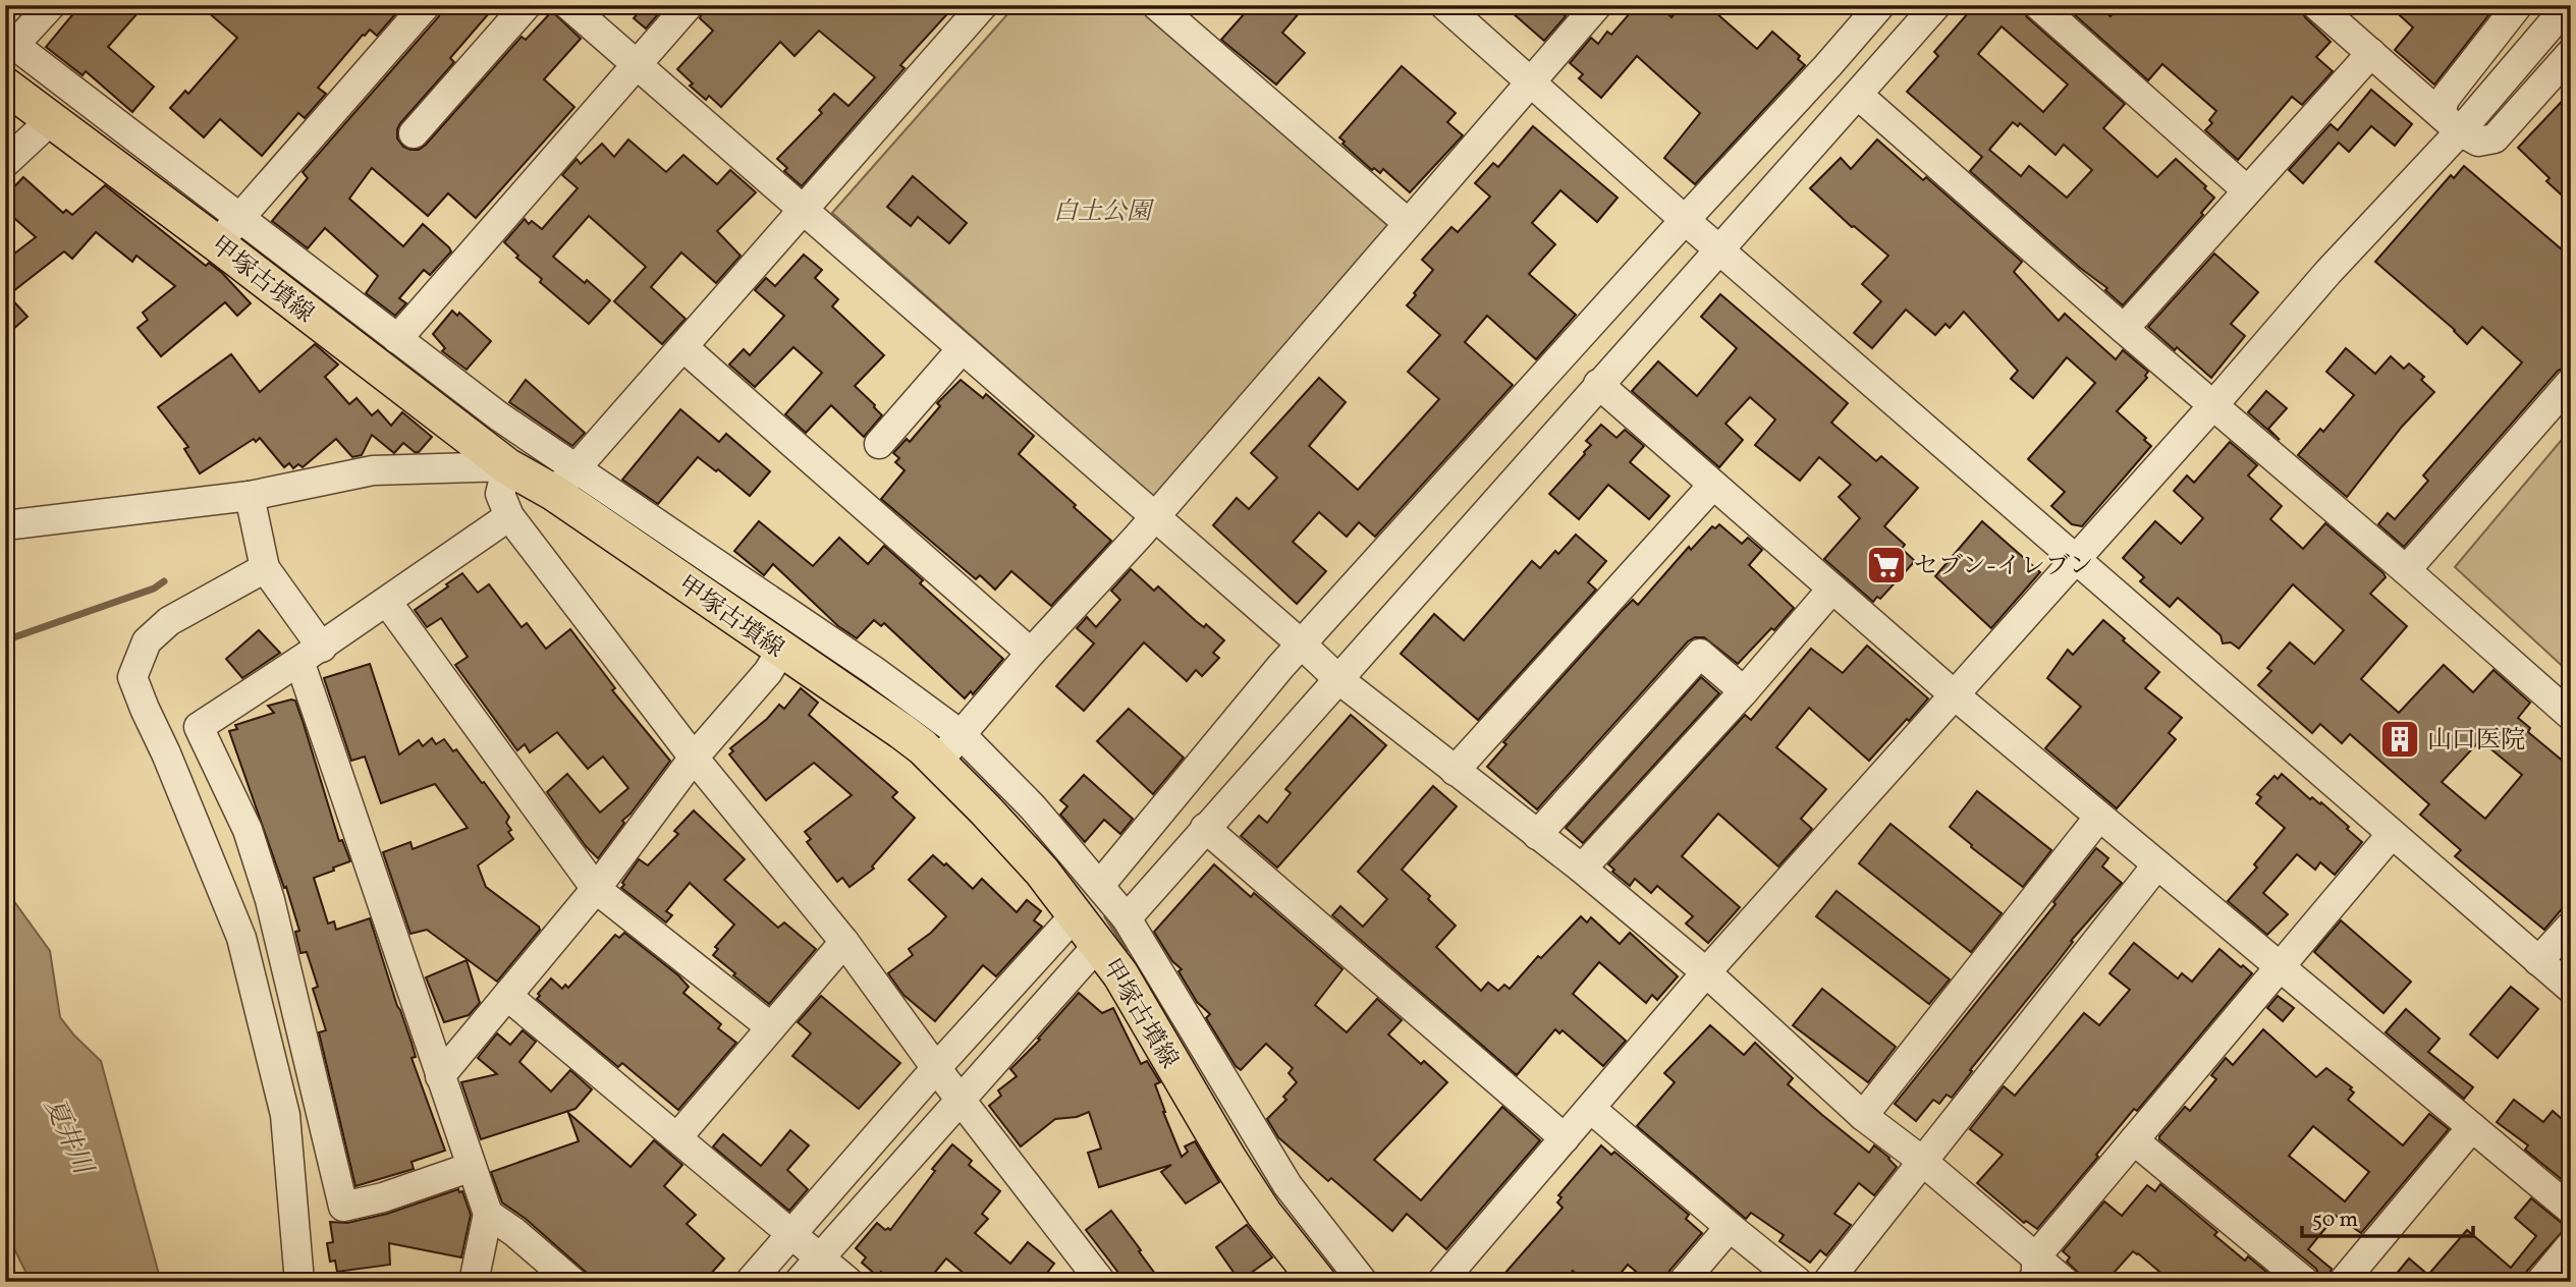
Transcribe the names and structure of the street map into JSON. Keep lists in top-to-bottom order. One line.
{"streets":{"main road":["甲塚古墳線"]},"water":["夏井川"],"parks":["白土公園"],"places":{"supermarket":["セブン-イレブン"],"building":["山口医院"]},"scale_bar":"50 m"}
